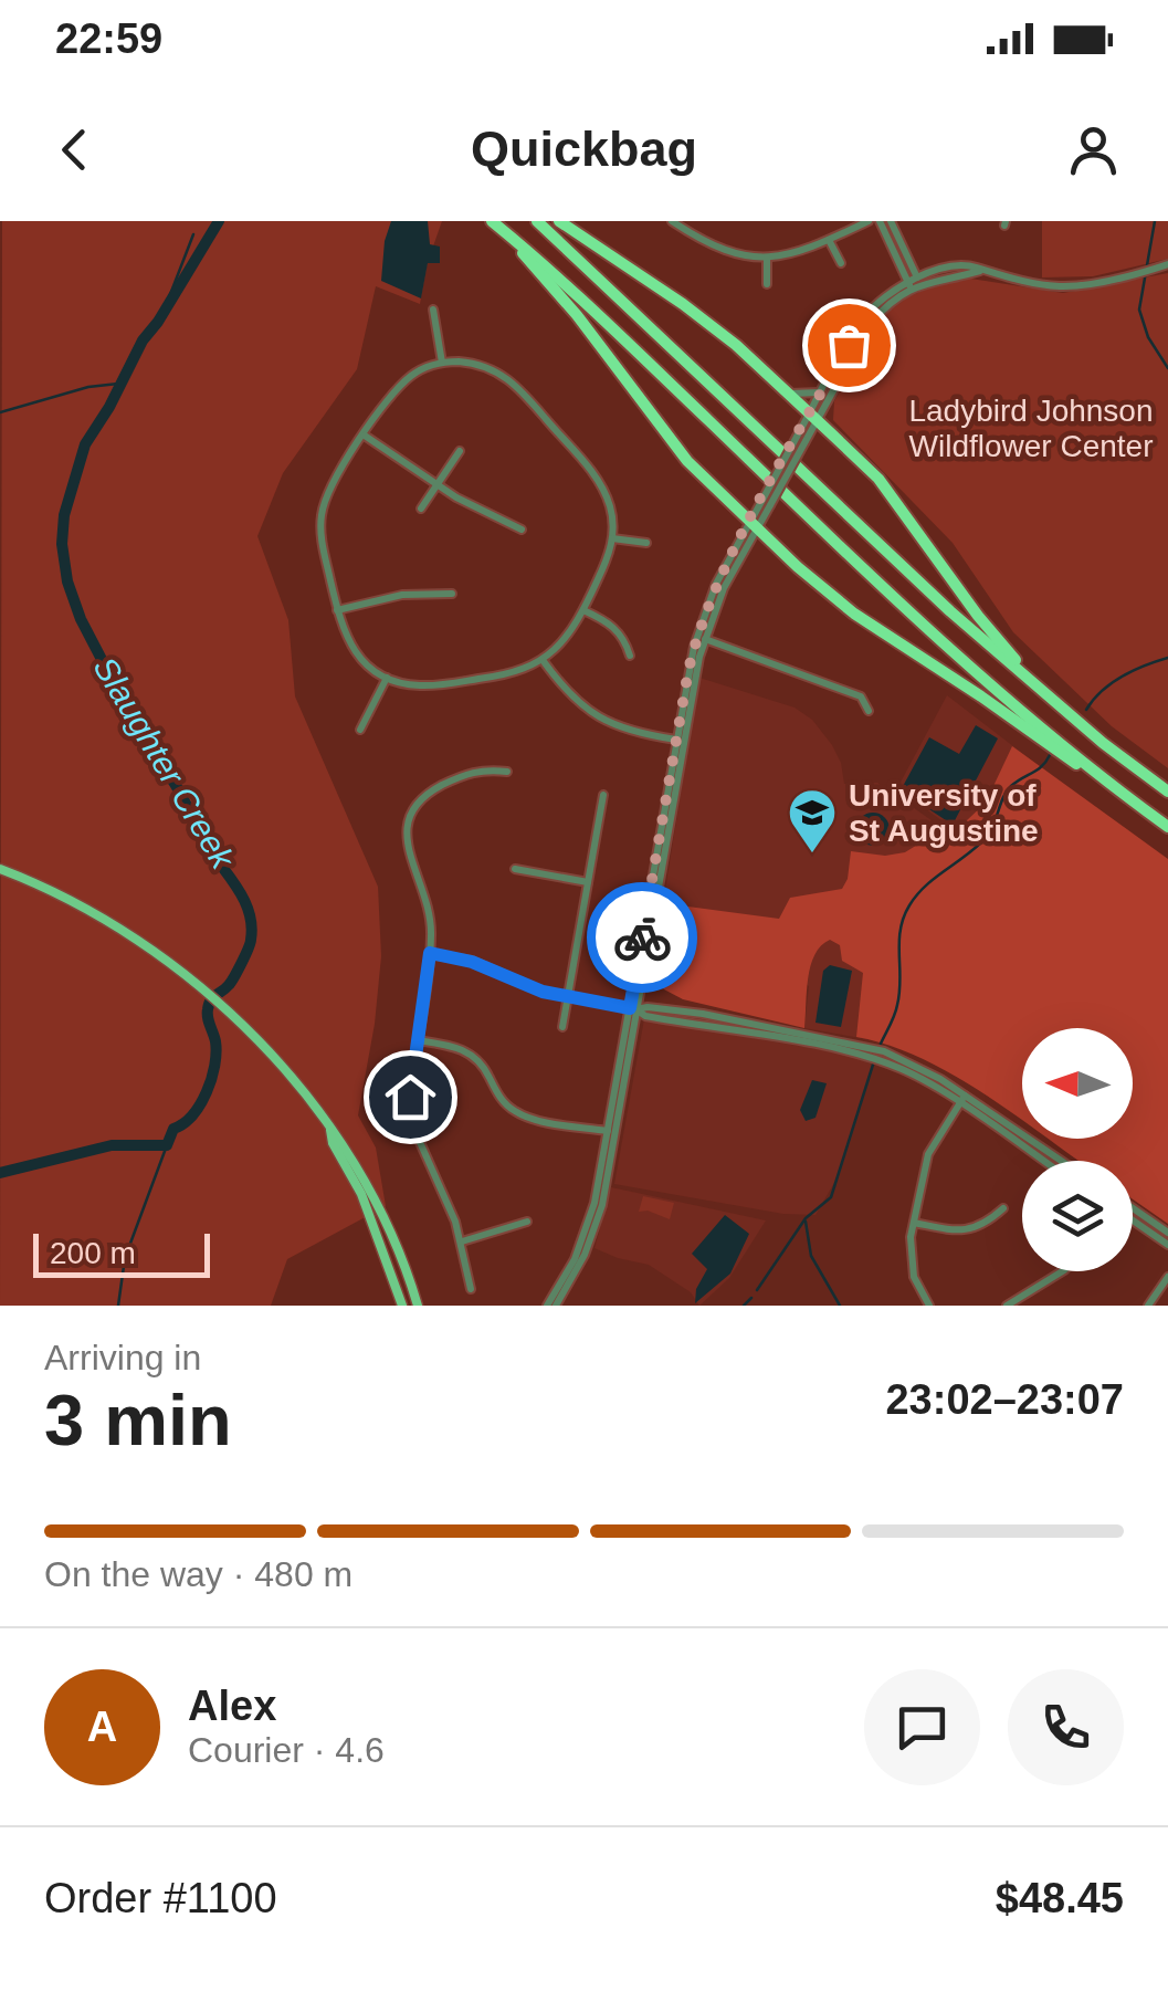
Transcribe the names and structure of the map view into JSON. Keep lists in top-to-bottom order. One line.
{"water":["Slaughter Creek"],"parks":["Ladybird Johnson Wildflower Center"],"places":{"school or university":["University of St Augustine"]},"scale_bar":"200 m","north":"left","page":{"status":"22:59","header":"Quickbag","scale":"200 m","heading":["3 min","Arriving in","23:02–23:07"],"panel":["Alex","Courier · 4.6","Order #1100","$48.45"],"bar":"On the way · 480 m","round":"A"}}
